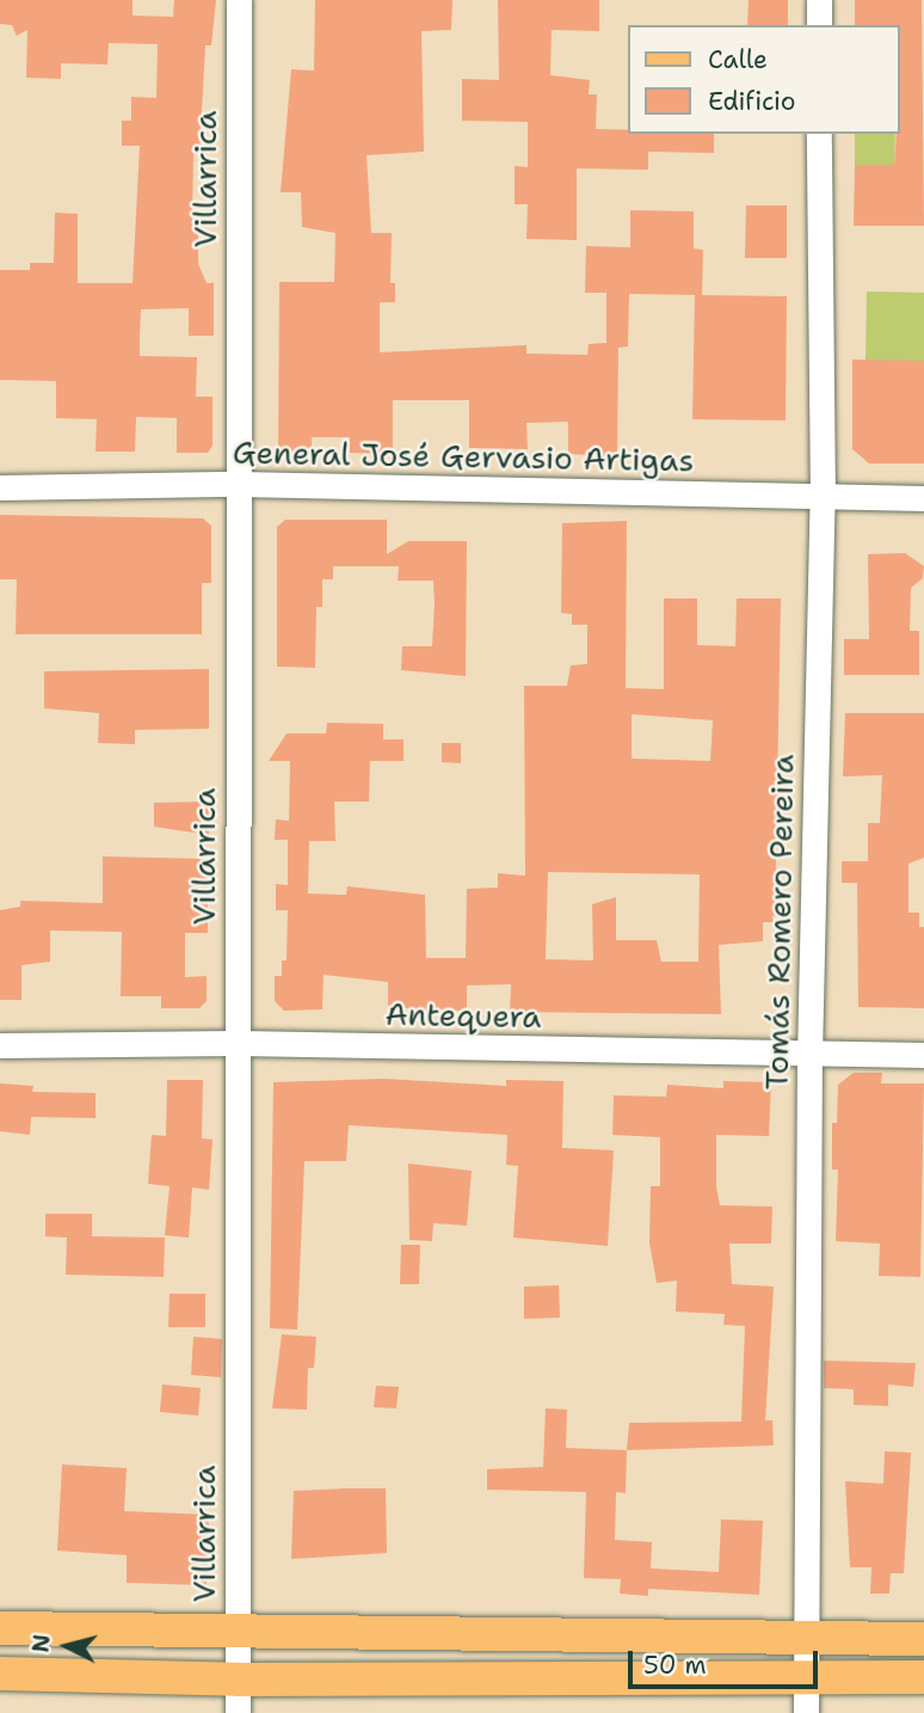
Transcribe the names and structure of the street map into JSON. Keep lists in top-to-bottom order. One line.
{"streets":{"street":["Villarrica","General José Gervasio Artigas","Tomás Romero Pereira","Antequera"]},"crossings":[["Villarrica","General José Gervasio Artigas"],["Villarrica","Antequera"],["General José Gervasio Artigas","Tomás Romero Pereira"],["Tomás Romero Pereira","Antequera"]],"legend":["Calle","Edificio"],"scale_bar":"50 m","north":"left"}
